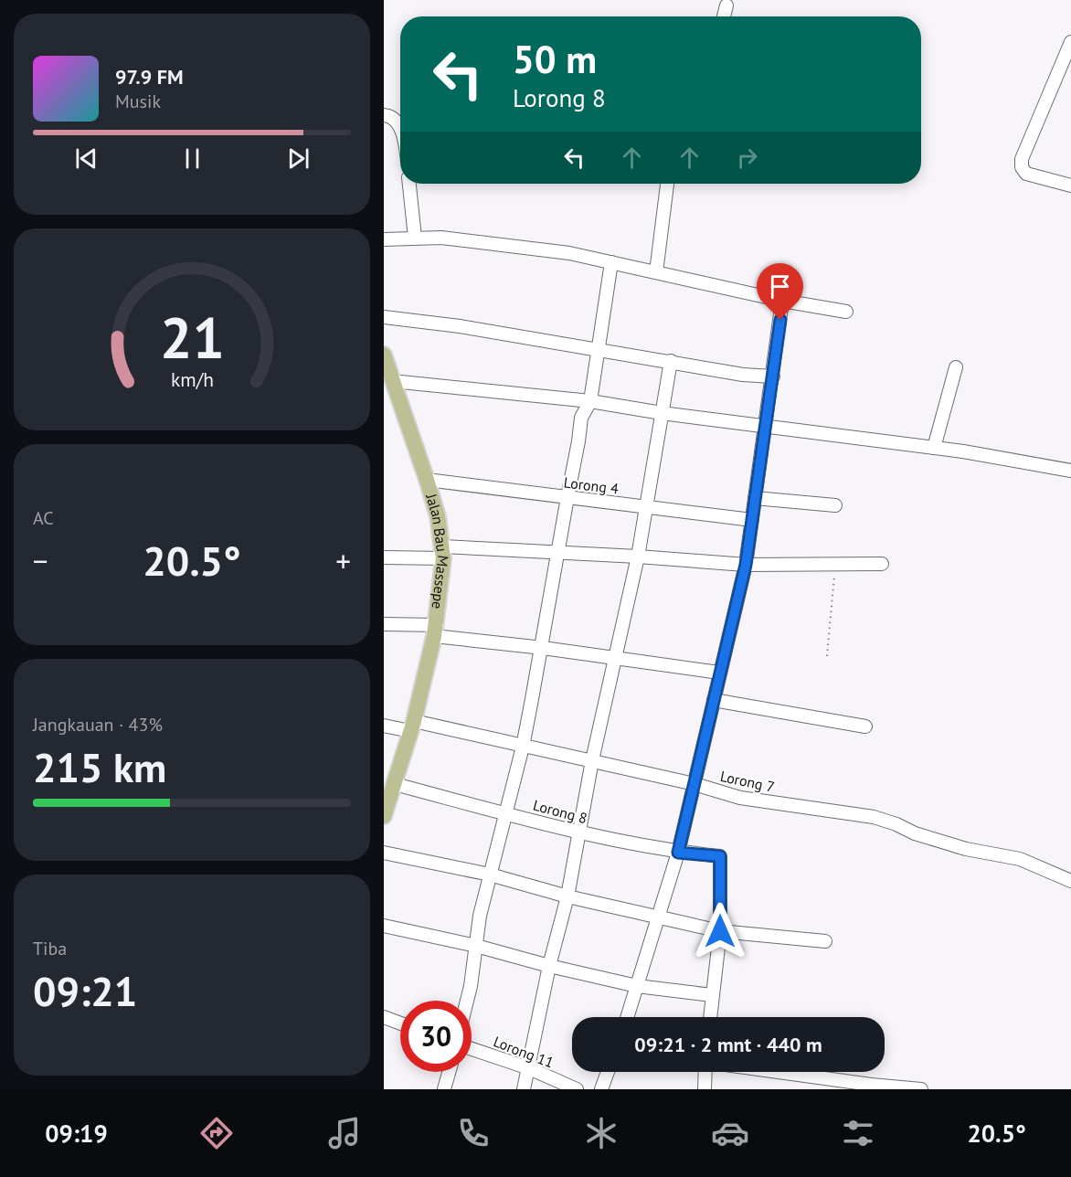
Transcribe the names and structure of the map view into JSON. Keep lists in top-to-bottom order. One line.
{"streets":{"main road":["Jalan Bau Massepe"],"street":["Lorong 4","Lorong 7","Lorong 8","Lorong 11"]},"crossings":[["Lorong 4","Jalan Bau Massepe"],["Jalan Bau Massepe","Lorong 7"],["Jalan Bau Massepe","Lorong 8"]],"page":{"turn":["50 m","Lorong 8"],"song":["97.9 FM","Musik"],"tile":["AC",["Jangkauan · 43%","215 km"],["Tiba","09:21"]],"heat":["−","20.5°","+"],"limit":"30","trip":"09:21 · 2 mnt · 440 m","tabs":["09:19","20.5°"],"gauge":["21","km/h"]}}
